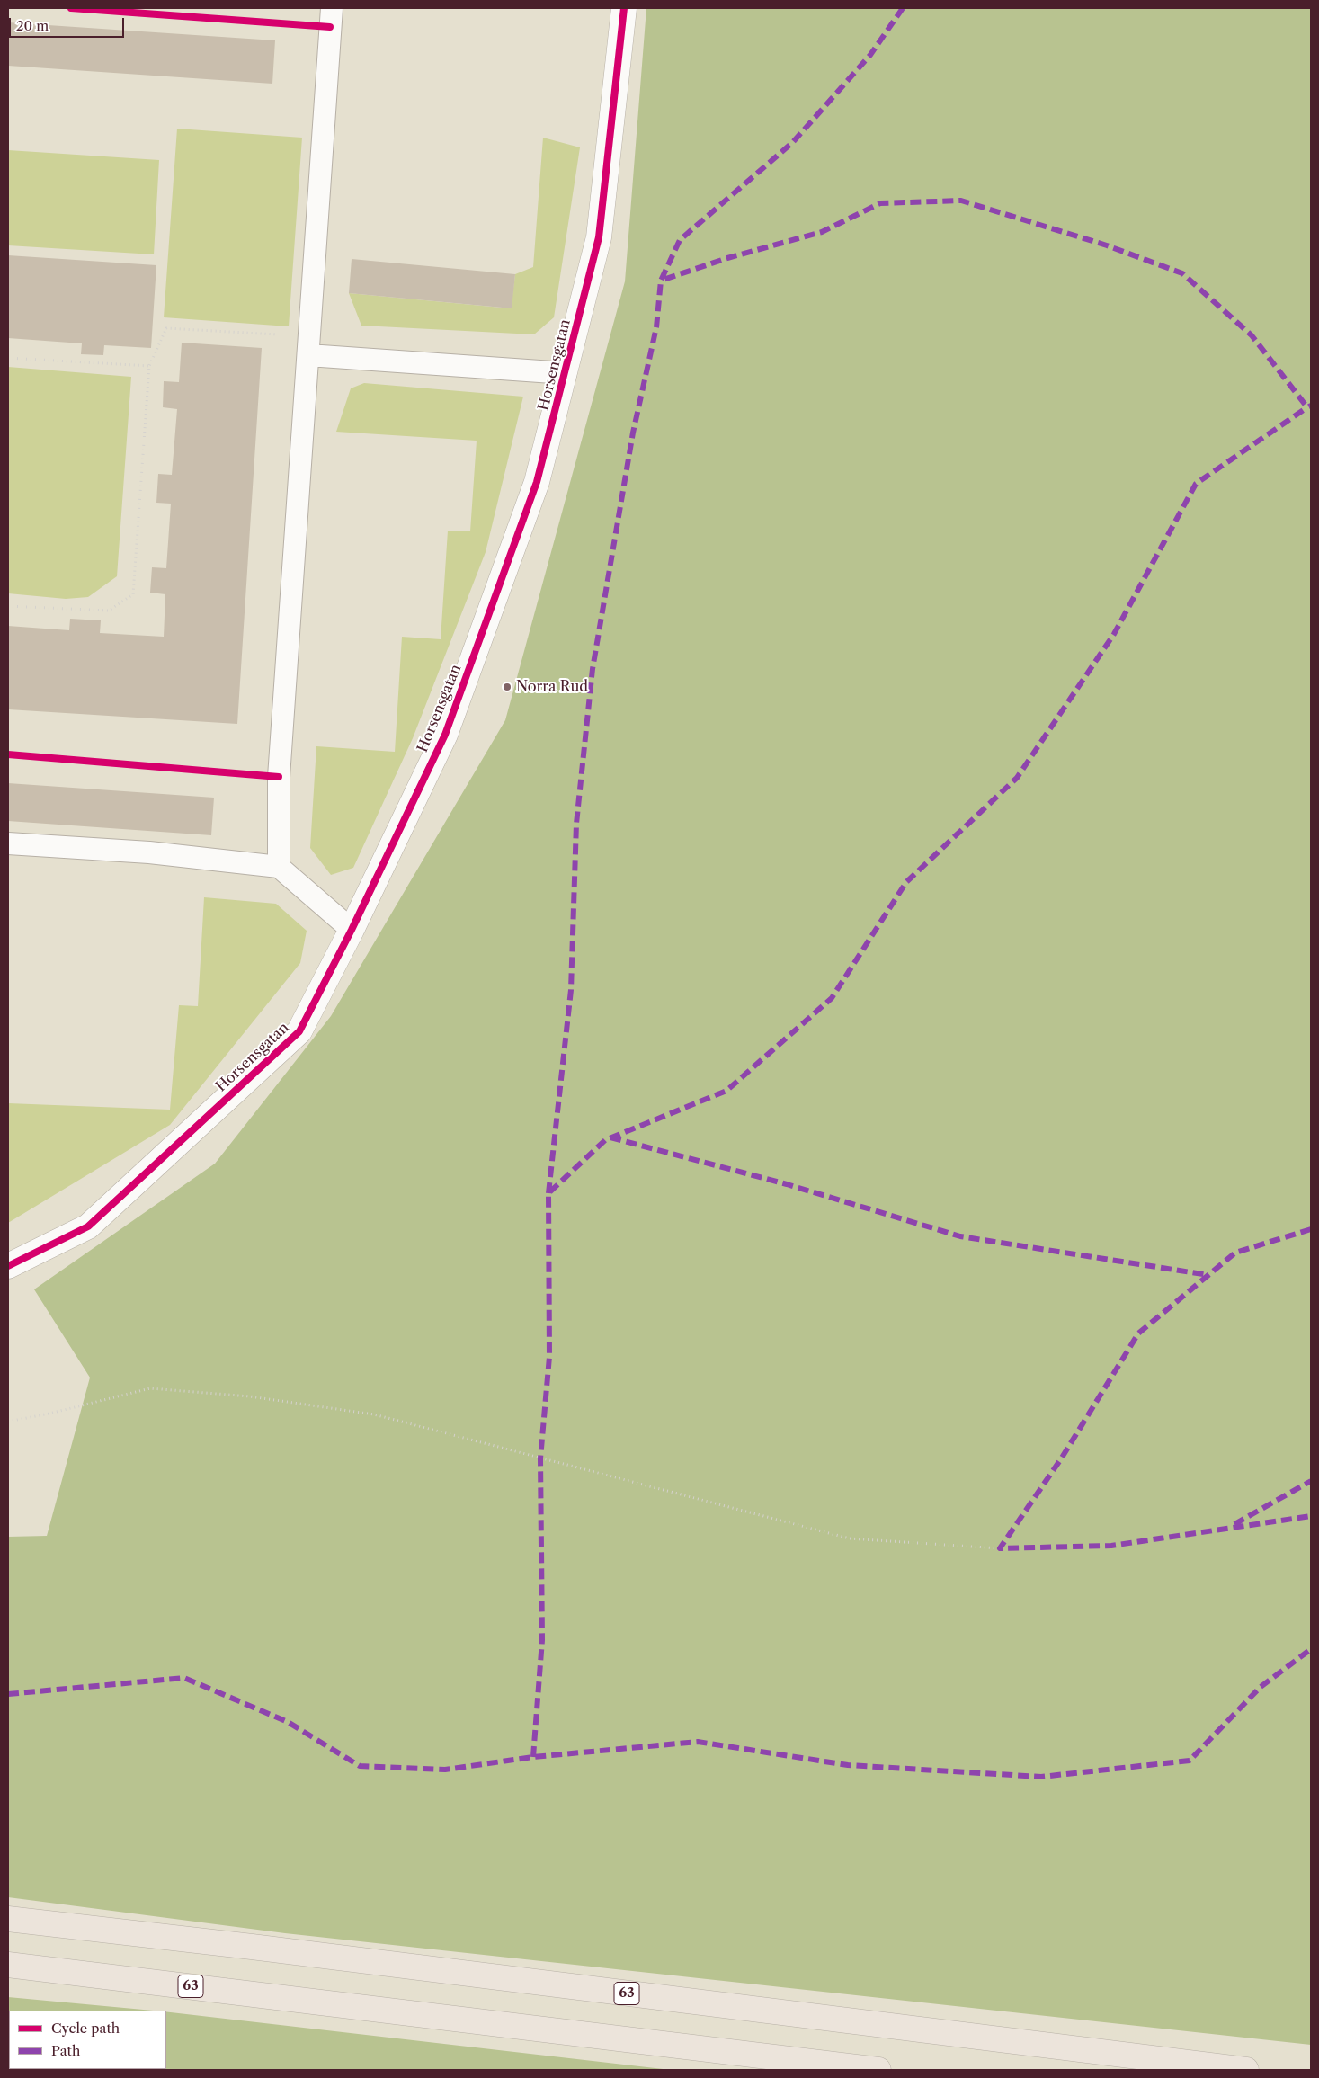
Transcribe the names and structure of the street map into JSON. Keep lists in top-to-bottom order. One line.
{"streets":{"main road":["63"],"street":["Horsensgatan"]},"places":["Norra Rud"],"legend":["Cycle path","Path"],"scale_bar":"20 m"}
